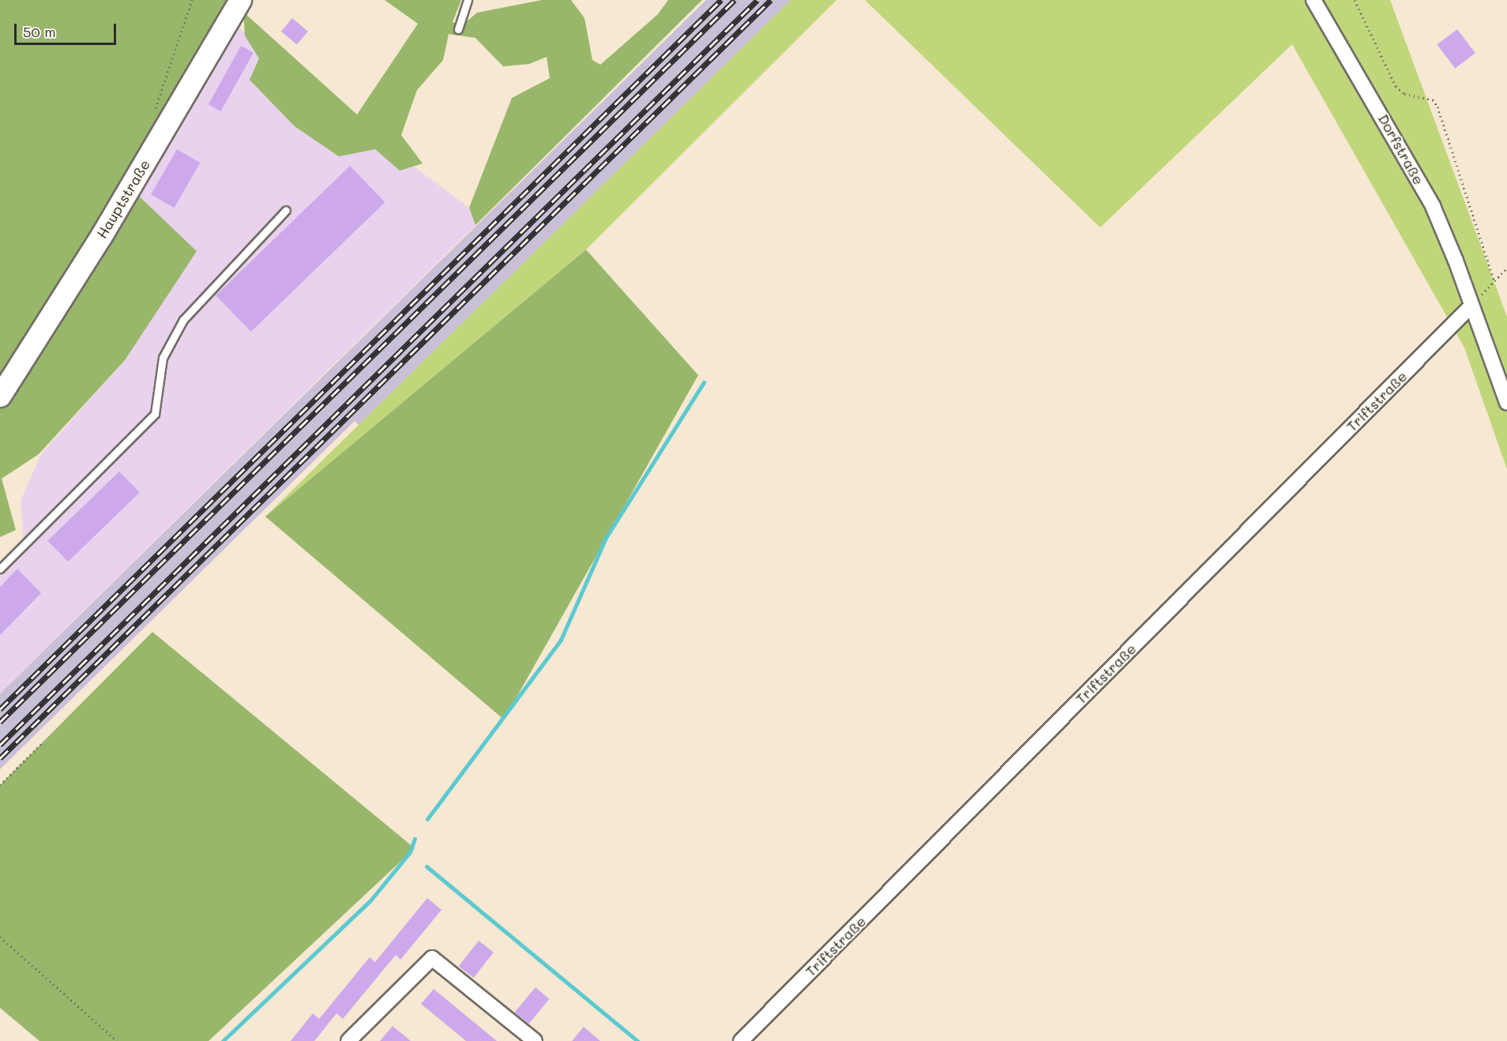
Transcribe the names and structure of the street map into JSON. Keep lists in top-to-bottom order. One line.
{"streets":{"street":["Dorfstraße","Hauptstraße","Triftstraße"]},"crossings":[["Dorfstraße","Triftstraße"]],"scale_bar":"50 m"}
